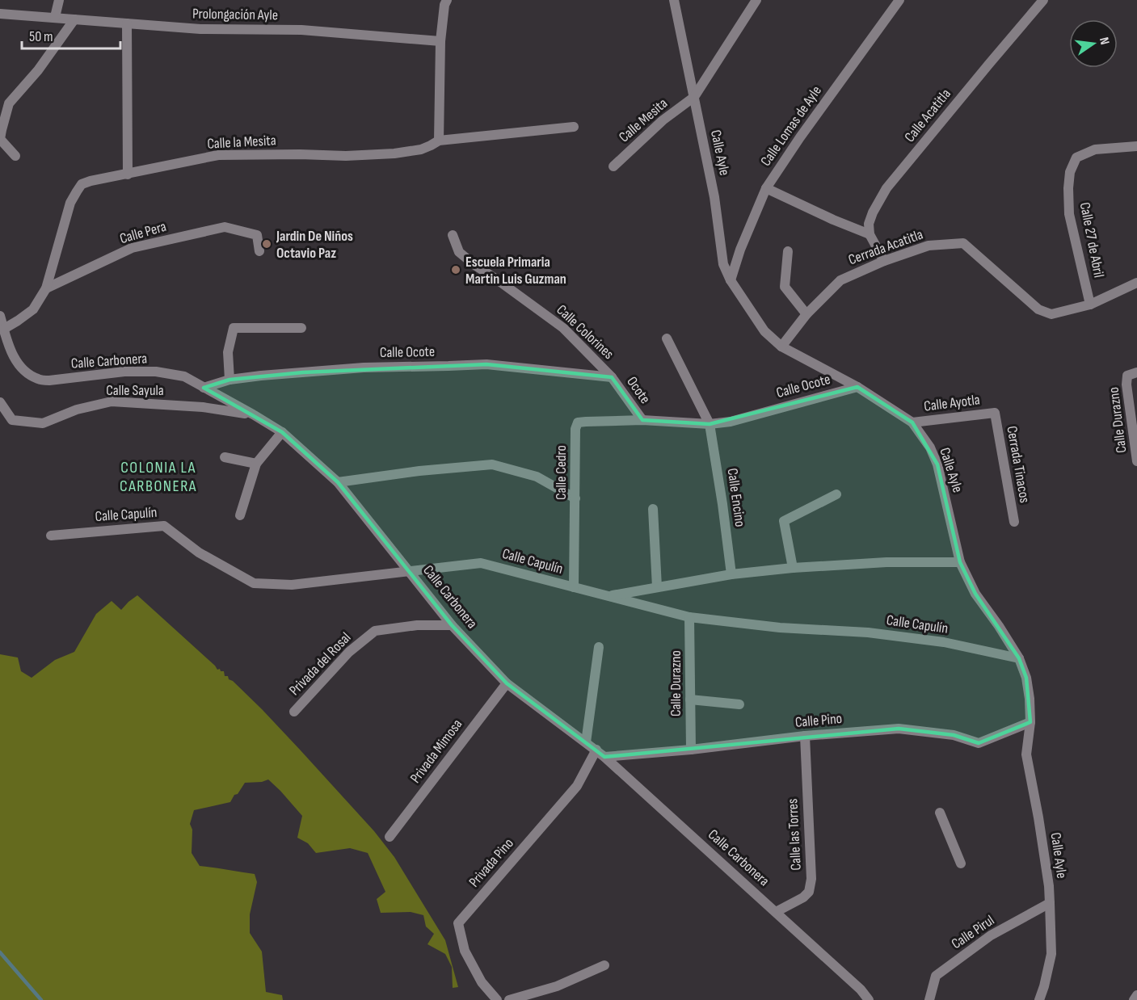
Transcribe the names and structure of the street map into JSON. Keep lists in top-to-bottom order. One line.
{"streets":{"street":["Prolongación Ayle","Calle Acatitla","Calle Mesita","Calle Lomas de Ayle","Calle la Mesita","Calle Ayle","Calle Pera","Calle 27 de Abril","Cerrada Acatitla","Calle Colorines","Calle Ocote","Calle Carbonera","Calle Sayula","Ocote","Calle Ayotla","Calle Durazno","Cerrada Tinacos","Calle Cedro","Calle Encino","Calle Capulín","Privada del Rosal","Calle Pino","Privada Mimosa","Calle las Torres","Privada Pino","Calle Pirul"]},"crossings":[["Calle Mesita","Calle Ayle"],["Calle Lomas de Ayle","Calle Ayle"],["Calle la Mesita","Calle Pera"],["Calle la Mesita","Calle Carbonera"],["Calle Ayle","Cerrada Acatitla"],["Calle Ayle","Calle Ocote"],["Calle Ayle","Calle Ayotla"],["Calle Ayle","Calle Capulín"],["Calle Ayle","Calle Pino"],["Calle Ayle","Calle Pirul"],["Calle 27 de Abril","Cerrada Acatitla"],["Calle Colorines","Calle Ocote"],["Calle Colorines","Ocote"],["Calle Ocote","Calle Carbonera"],["Calle Ocote","Ocote"],["Calle Ocote","Calle Cedro"],["Calle Ocote","Calle Encino"],["Calle Carbonera","Calle Sayula"],["Calle Carbonera","Calle Capulín"],["Calle Carbonera","Privada del Rosal"],["Calle Carbonera","Calle Pino"],["Calle Carbonera","Privada Mimosa"],["Calle Carbonera","Calle las Torres"],["Calle Carbonera","Privada Pino"],["Ocote","Calle Cedro"],["Calle Ayotla","Cerrada Tinacos"],["Calle Durazno","Calle Capulín"],["Calle Durazno","Calle Pino"],["Calle Cedro","Calle Capulín"],["Calle Pino","Calle las Torres"]],"districts":["COLONIA LA CARBONERA"],"places":["Jardin De Niños Octavio Paz","Escuela Primaria Martin Luis Guzman"],"scale_bar":"50 m","north":"right"}
